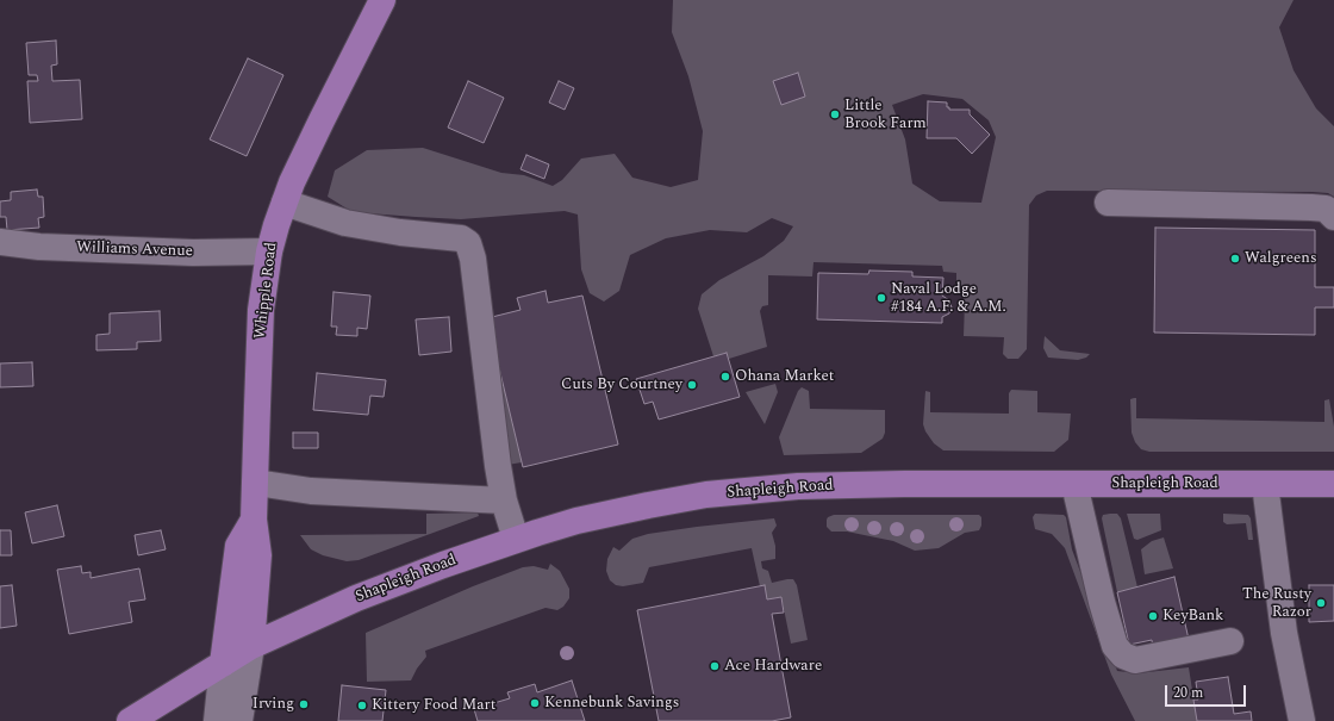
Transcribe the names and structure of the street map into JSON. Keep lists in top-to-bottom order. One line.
{"streets":{"main road":["Whipple Road","Shapleigh Road"],"street":["Williams Avenue"]},"crossings":[["Williams Avenue","Whipple Road"],["Whipple Road","Shapleigh Road"]],"places":["Little Brook Farm","Walgreens","Naval Lodge #184 A.F. & A.M.","Ohana Market","Cuts By Courtney","The Rusty Razor","KeyBank","Ace Hardware","Kennebunk Savings","Irving","Kittery Food Mart"],"scale_bar":"20 m"}
